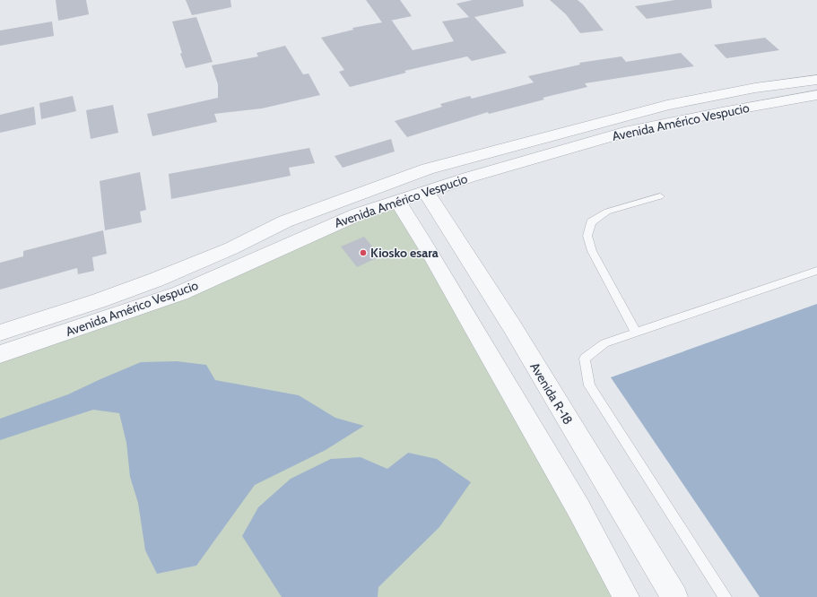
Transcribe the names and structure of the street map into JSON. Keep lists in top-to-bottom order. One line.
{"streets":{"street":["Avenida Américo Vespucio","Avenida R-18"]},"crossings":[["Avenida Américo Vespucio","Avenida R-18"]],"places":["Kiosko esara"]}
